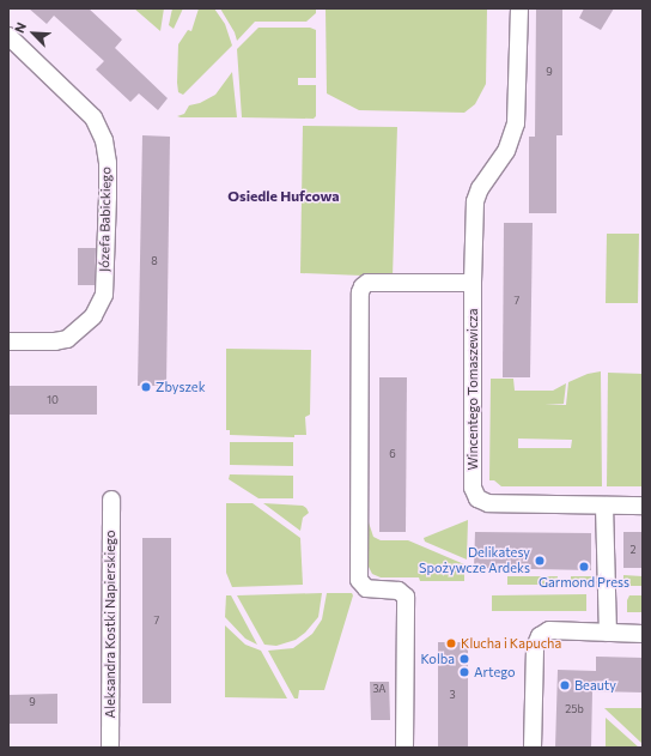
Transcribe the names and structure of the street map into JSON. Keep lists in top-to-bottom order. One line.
{"streets":{"street":["Józefa Babickiego","Wincentego Tomaszewicza","Aleksandra Kostki Napierskiego"]},"districts":["Osiedle Hufcowa"],"places":["Zbyszek","Delikatesy Spożywcze Ardeks","Garmond Press","Klucha i Kapucha","Kolba","Artego","Beauty"],"house_numbers":["9","8","7","10","6","2","7","3A","3","9","25b"],"north":"top left"}
